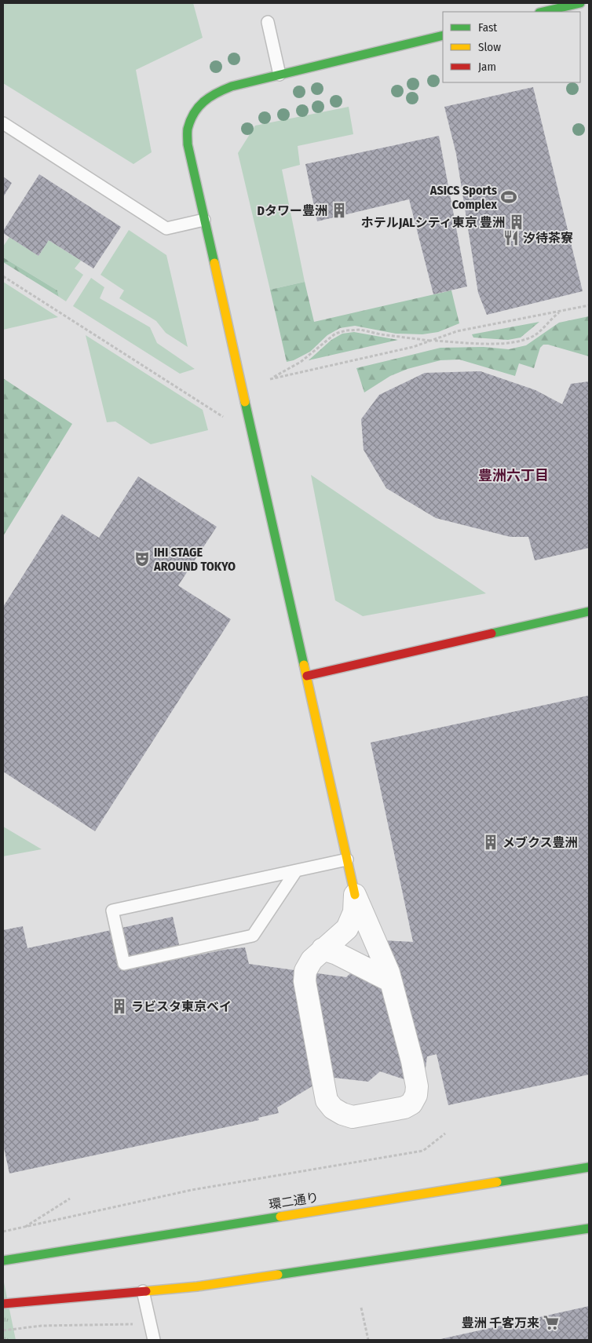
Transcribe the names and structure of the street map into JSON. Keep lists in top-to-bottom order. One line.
{"streets":{"street":["環二通り"]},"districts":["豊洲六丁目"],"places":{"sports":["ASICS Sports Complex"],"building":["Dタワー豊洲","ホテルJALシティ東京 豊洲","メブクス豊洲","ラビスタ東京ベイ"],"restaurant":["汐待茶寮"],"theatre":["IHI STAGE AROUND TOKYO"],"supermarket":["豊洲 千客万来"]},"legend":["Fast","Slow","Jam"]}
